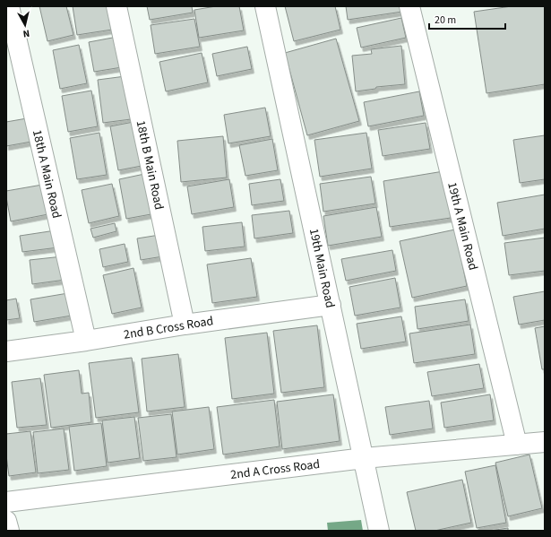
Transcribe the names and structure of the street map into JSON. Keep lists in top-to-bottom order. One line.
{"streets":{"street":["18th B Main Road","18th A Main Road","19th A Main Road","19th Main Road","2nd B Cross Road","2nd A Cross Road"]},"crossings":[["18th B Main Road","2nd B Cross Road"],["18th A Main Road","2nd B Cross Road"],["19th A Main Road","2nd A Cross Road"],["19th Main Road","2nd B Cross Road"],["19th Main Road","2nd A Cross Road"]],"scale_bar":"20 m","north":"bottom"}
